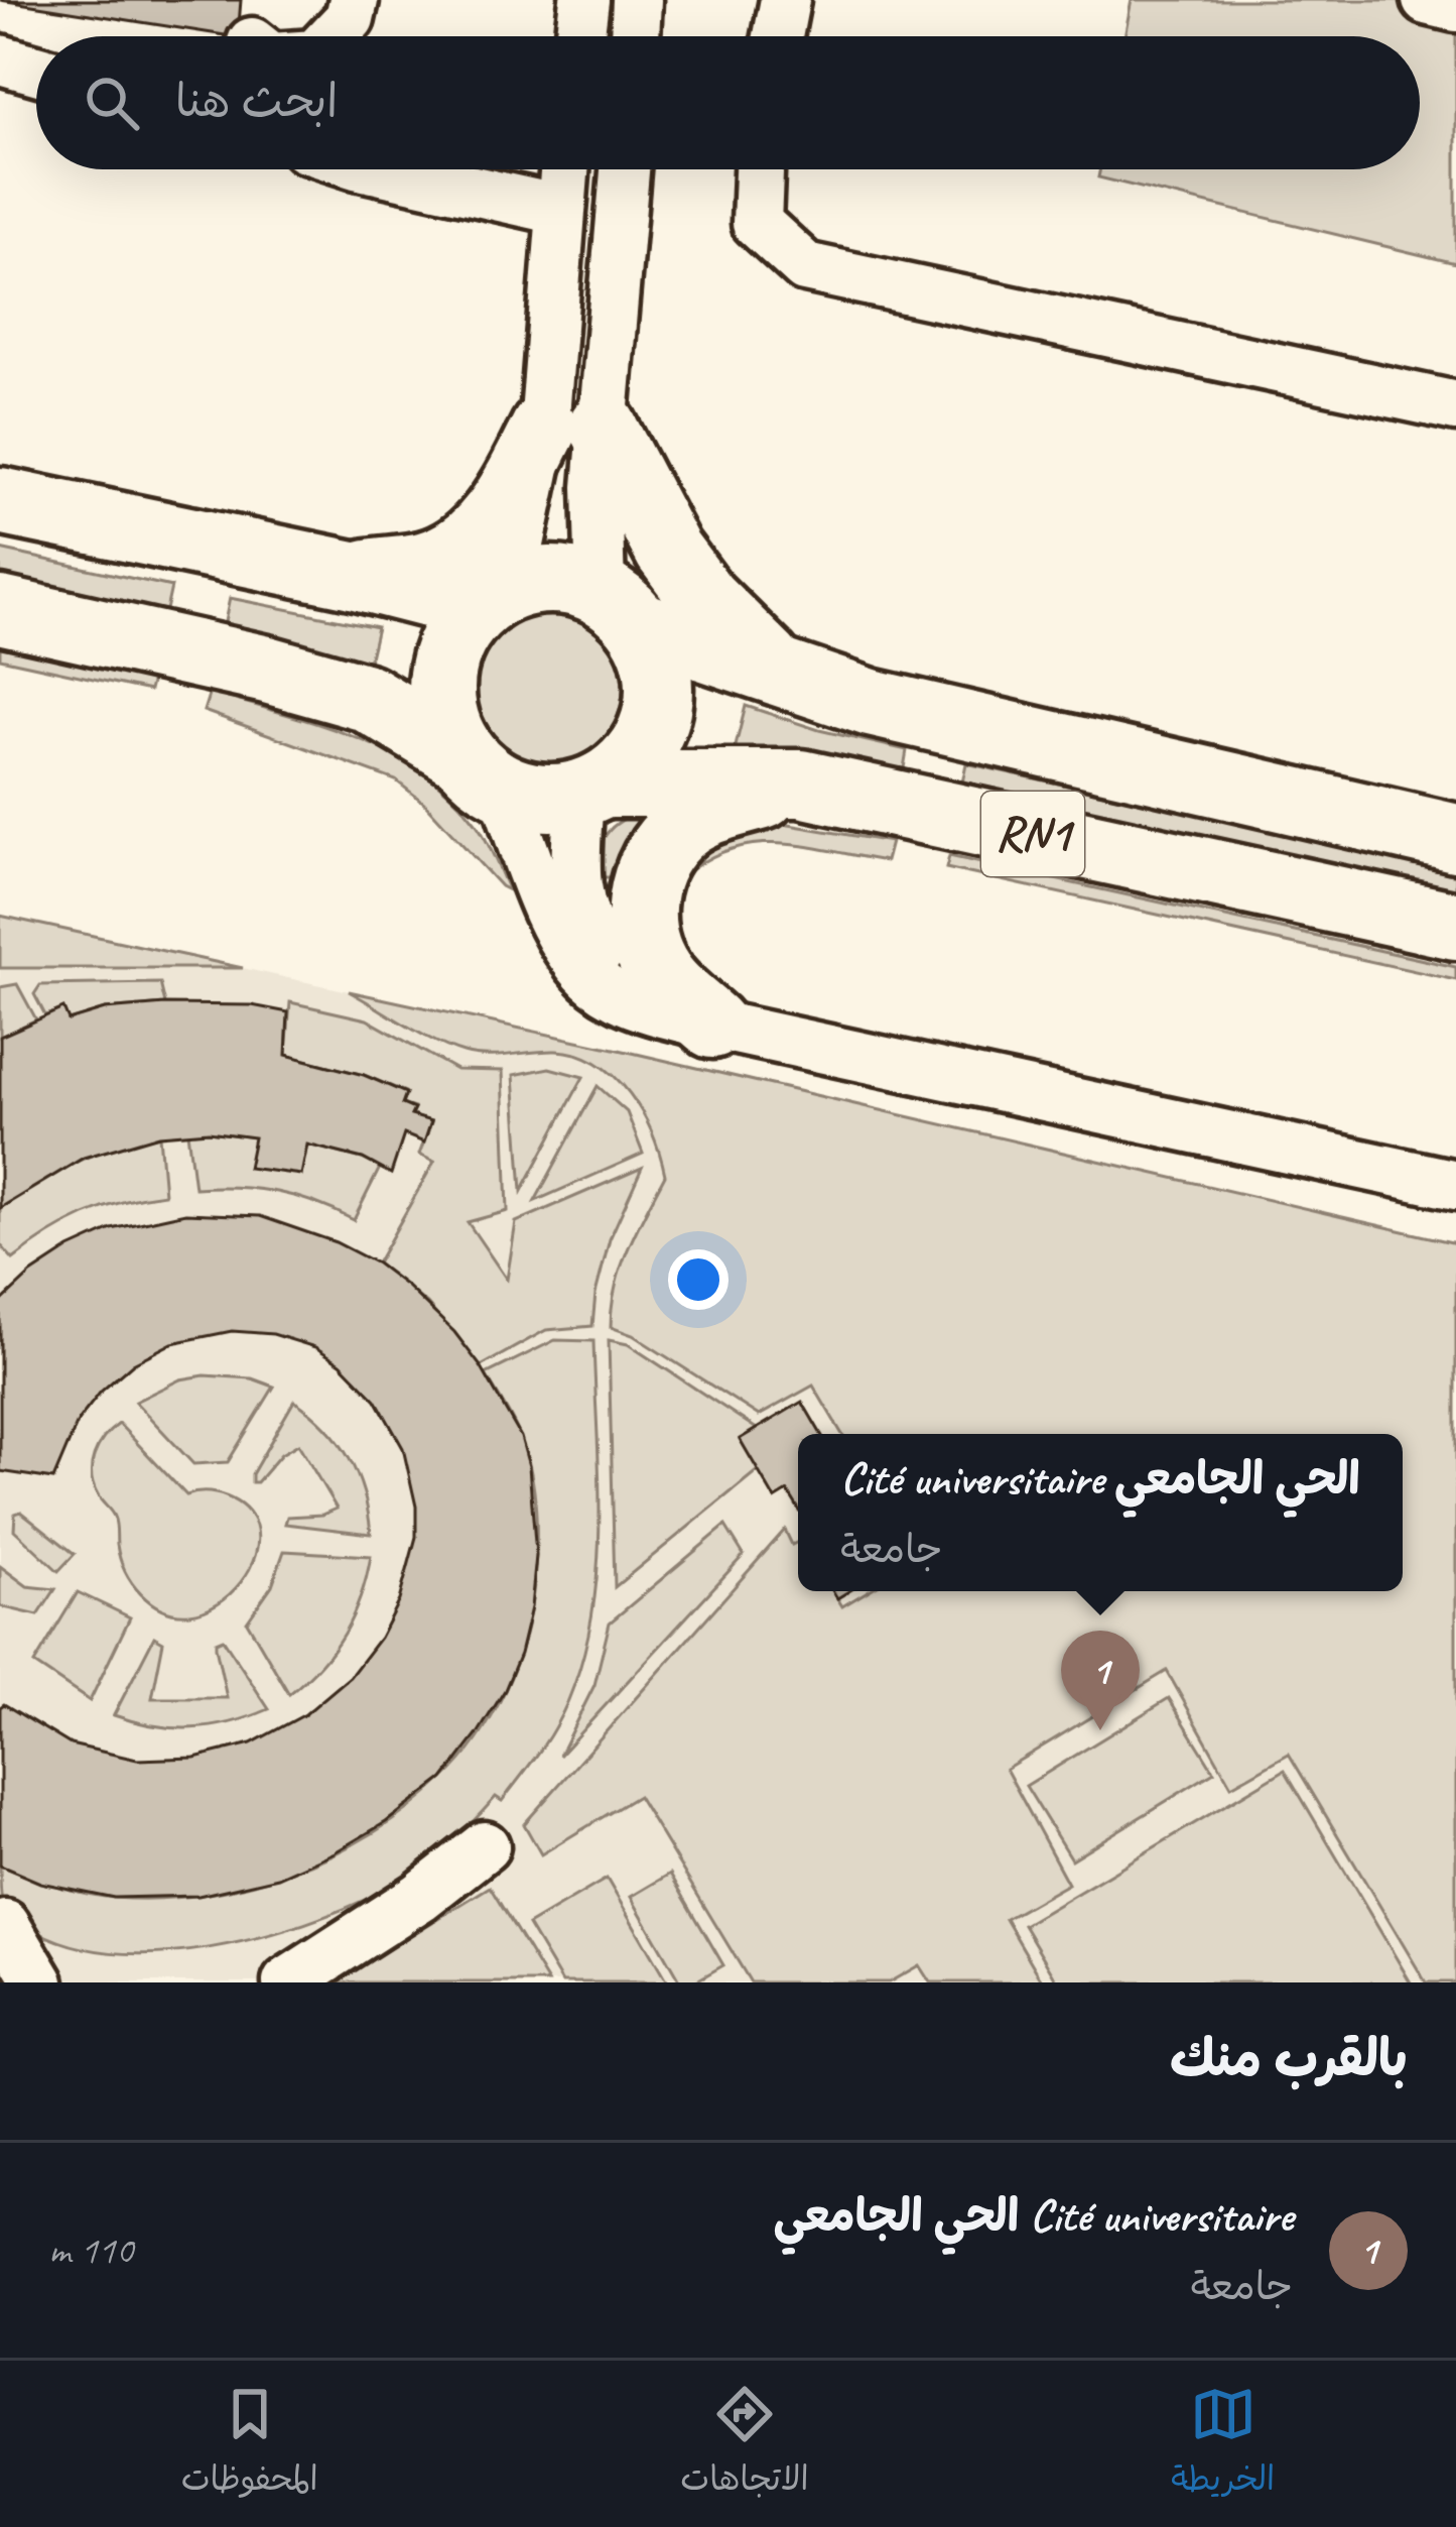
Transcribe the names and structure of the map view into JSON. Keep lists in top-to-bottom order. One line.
{"streets":{"highway":["RN1"]},"page":{"search":"ابحث هنا","popup":["Cité universitaire الحي الجامعي","جامعة"],"pins":"1","heading":"بالقرب منك","list":[{"mark":"1","name":"Cité universitaire الحي الجامعي","note":"جامعة","value":"110 m"}],"nav":["الخريطة","الاتجاهات","المحفوظات"]}}
